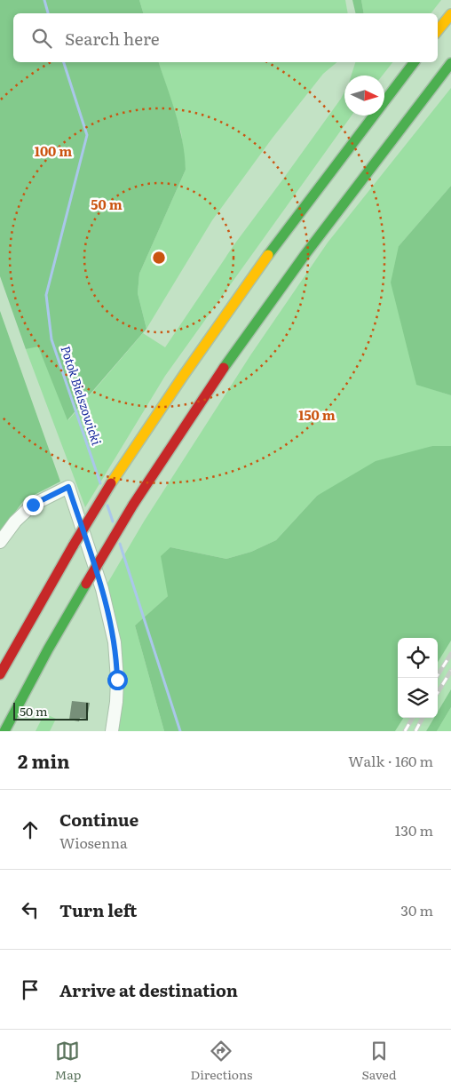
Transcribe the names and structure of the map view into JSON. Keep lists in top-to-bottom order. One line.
{"water":["Potok Bielszowicki"],"scale_bar":"50 m","north":"right","page":{"search":"Search here","scale":"50 m","heading":["2 min","Walk · 160 m"],"list":[["Continue","Wiosenna","130 m"],["Turn left","30 m"],"Arrive at destination"],"nav":["Map","Directions","Saved"]},"rings":["100 m","50 m","150 m"]}
